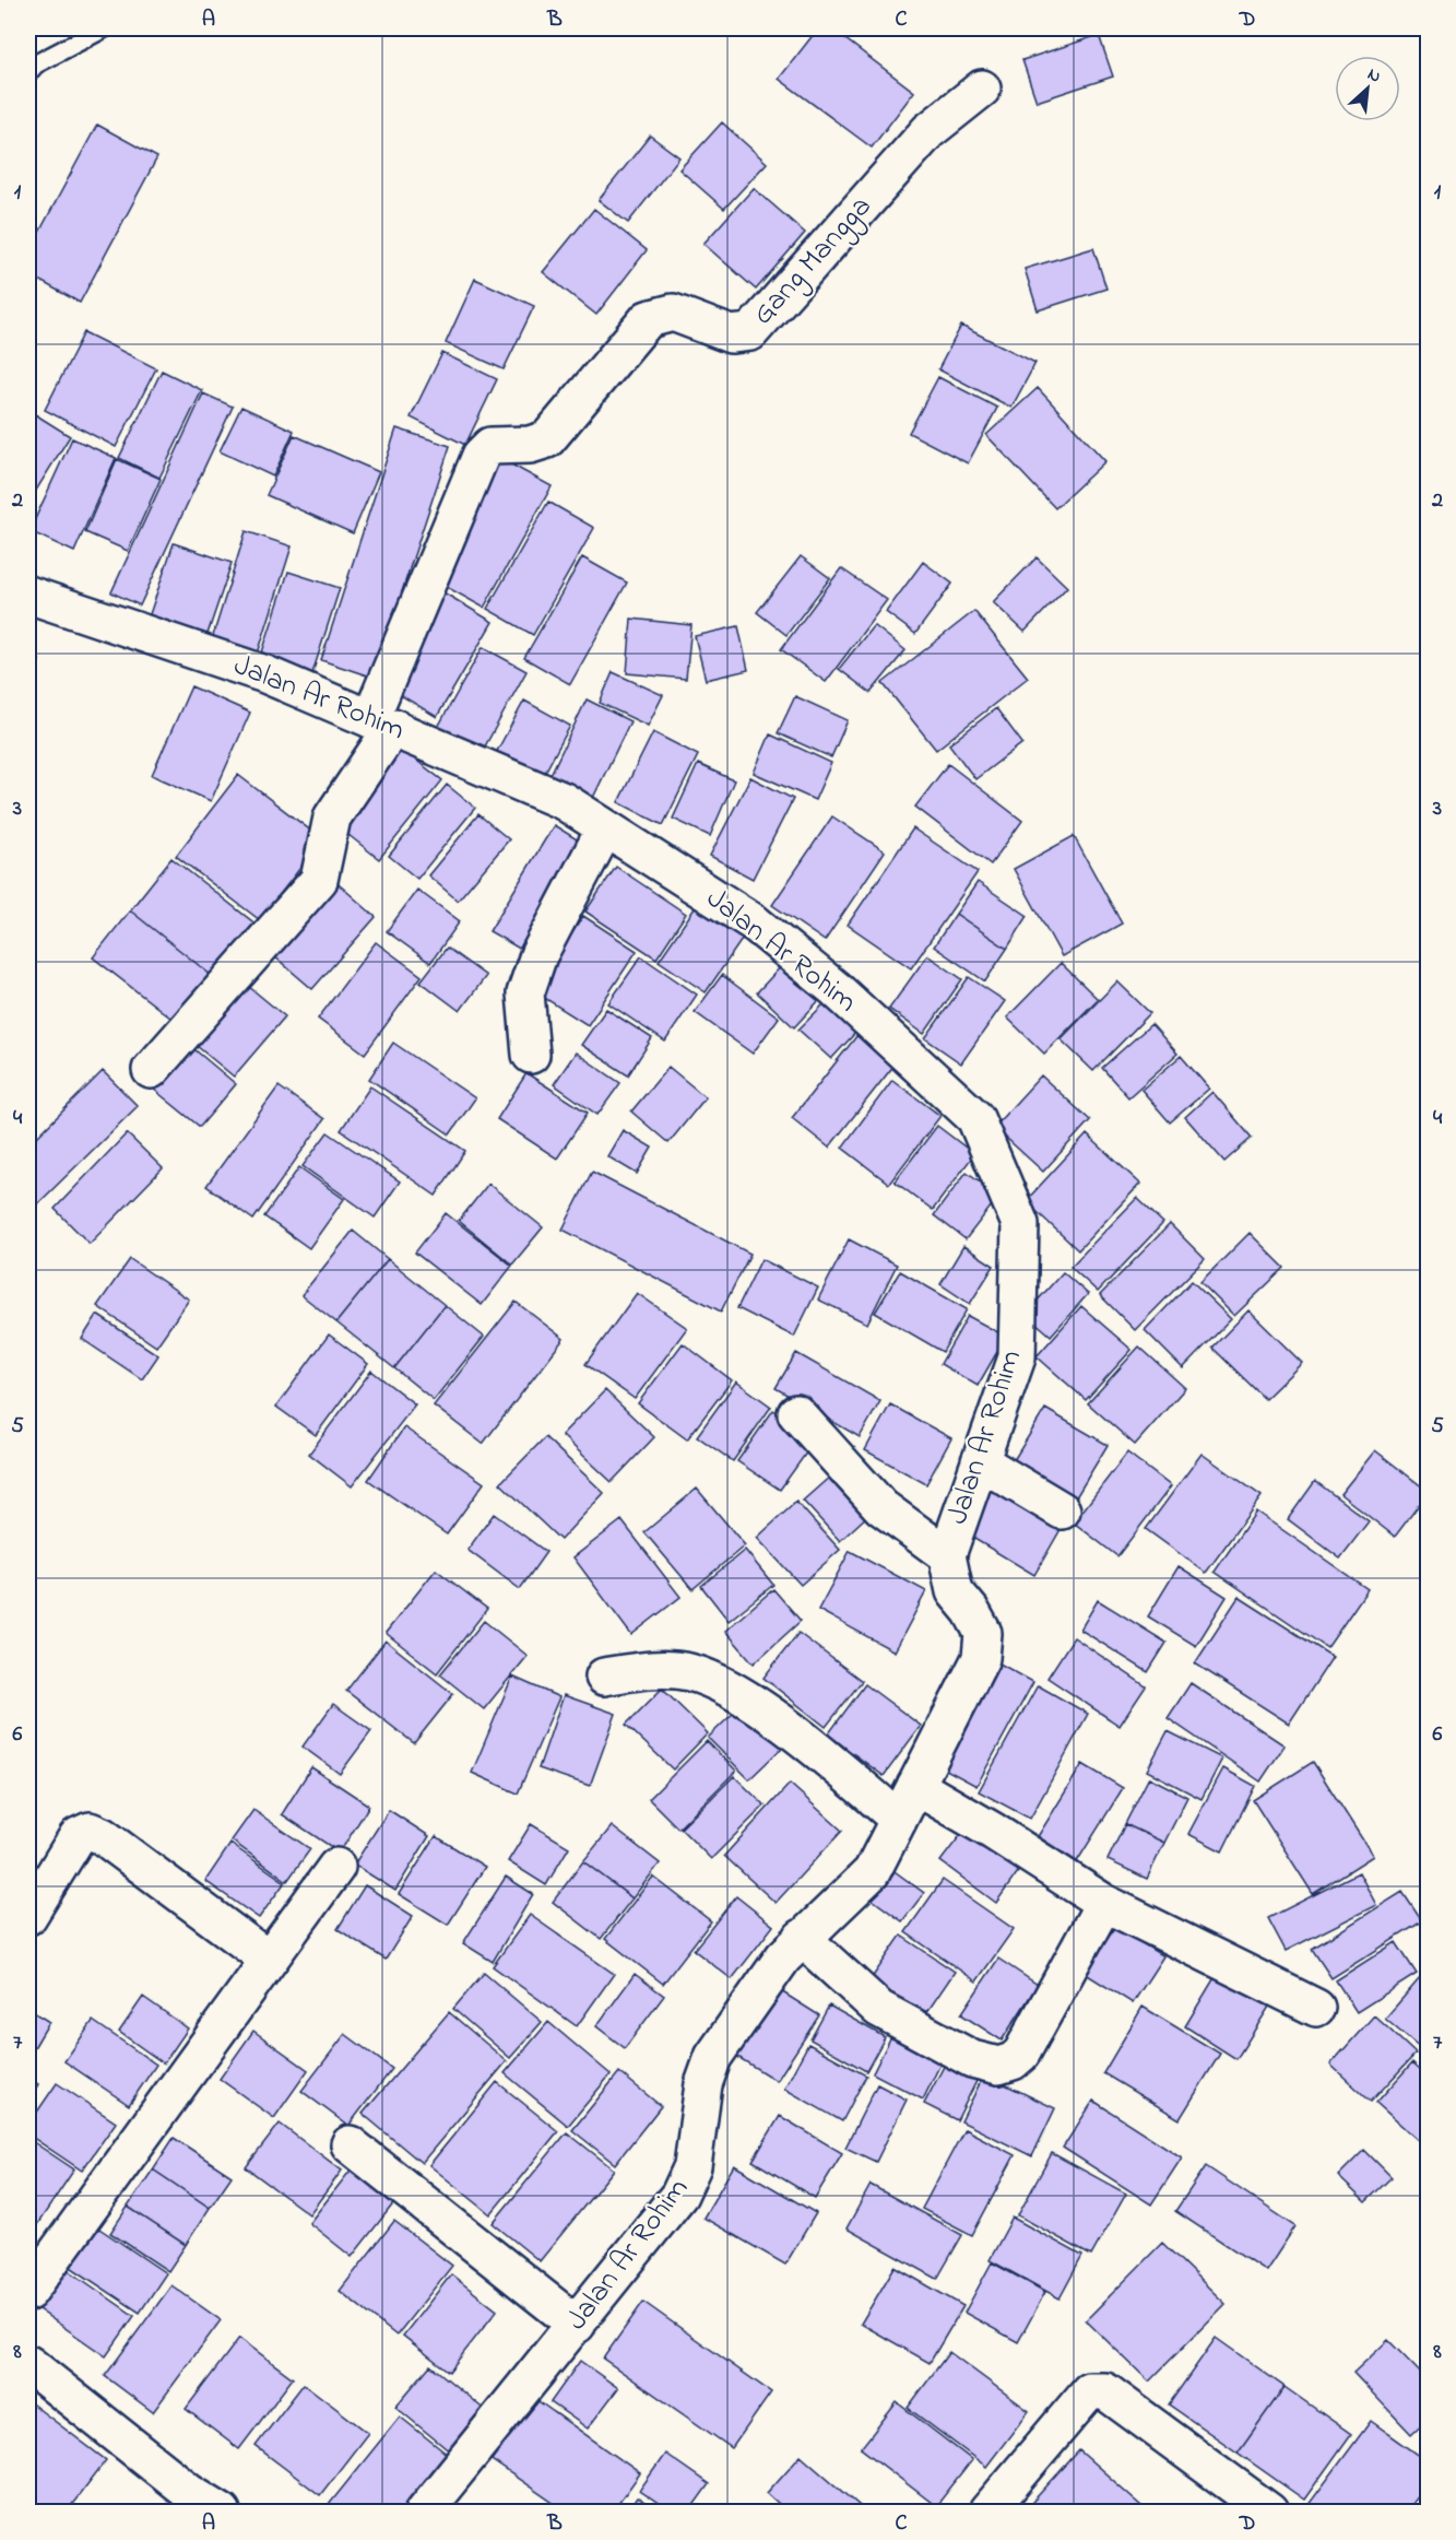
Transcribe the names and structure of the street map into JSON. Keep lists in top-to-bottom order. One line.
{"streets":{"street":["Gang Mangga","Jalan Ar Rohim"]},"crossings":[["Gang Mangga","Jalan Ar Rohim"]],"north":"top right","grid":{"columns":["A","B","C","D"],"rows":["1","2","3","4","5","6","7","8"]}}
